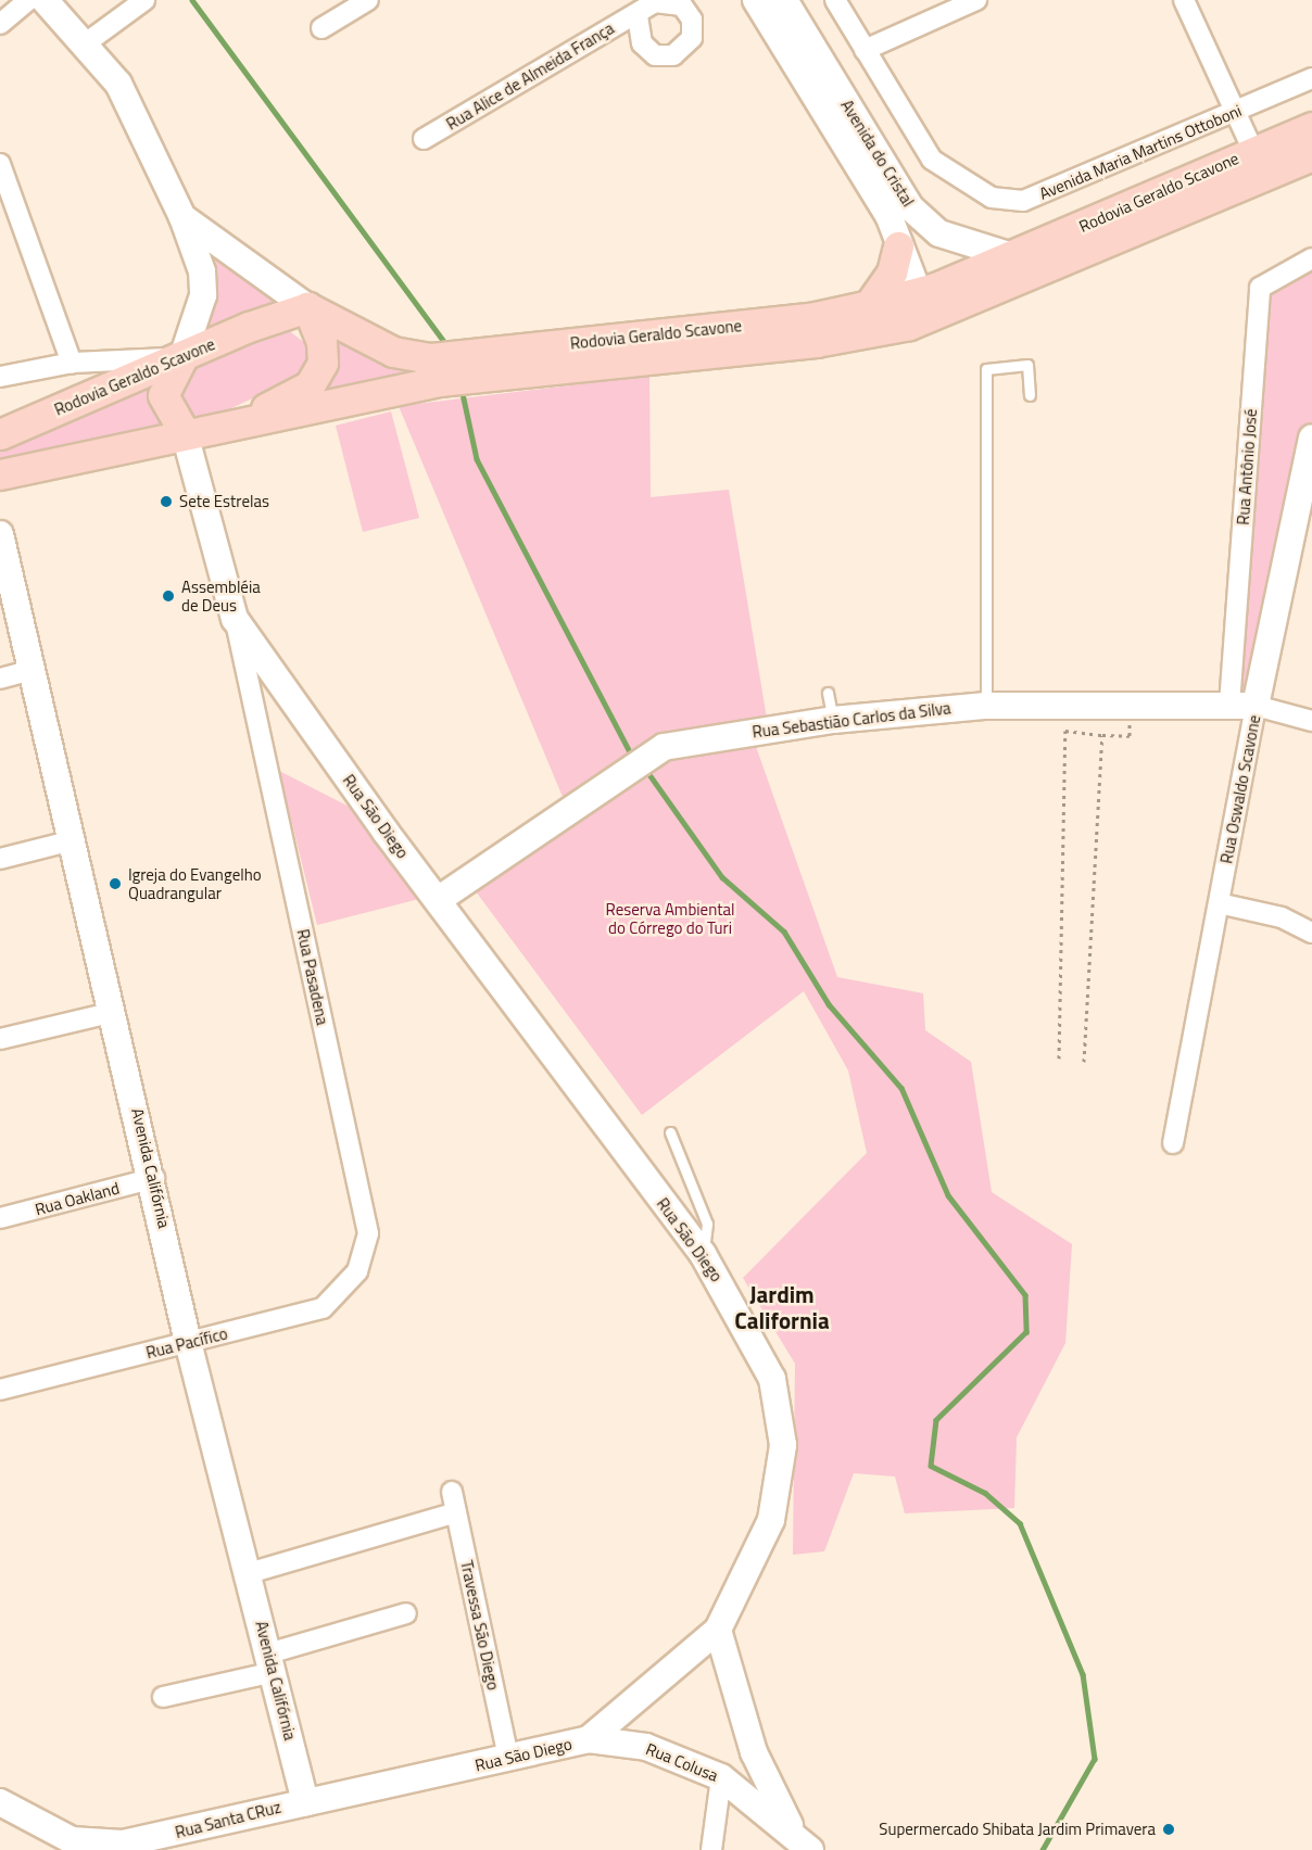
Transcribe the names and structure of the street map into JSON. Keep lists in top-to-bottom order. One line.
{"streets":{"main road":["Avenida do Cristal","Rodovia Geraldo Scavone","Rua Sebastião Carlos da Silva","Rua Oswaldo Scavone","Rua São Diego","Rua Pasadena","Avenida Califórnia","Rua Colusa","Rua Santa CRuz"],"street":["Rua Alice de Almeida França","Avenida Maria Martins Ottoboni","Rua Antônio José","Rua Oakland","Rua Pacífico","Travessa São Diego"]},"crossings":[["Avenida do Cristal","Rodovia Geraldo Scavone"],["Rodovia Geraldo Scavone","Rua Pasadena"],["Rua Antônio José","Rua Sebastião Carlos da Silva"],["Rua Sebastião Carlos da Silva","Rua Oswaldo Scavone"],["Rua Sebastião Carlos da Silva","Rua São Diego"],["Rua São Diego","Rua Pasadena"],["Rua São Diego","Avenida Califórnia"],["Rua São Diego","Travessa São Diego"],["Rua São Diego","Rua Colusa"],["Rua São Diego","Rua Santa CRuz"],["Rua Pasadena","Rua Pacífico"],["Avenida Califórnia","Rua Oakland"],["Avenida Califórnia","Rua Pacífico"],["Avenida Califórnia","Rua Santa CRuz"]],"districts":["Jardim California"],"parks":["Reserva Ambiental do Córrego do Turi"],"places":["Sete Estrelas","Assembléia de Deus","Igreja do Evangelho Quadrangular","Supermercado Shibata Jardim Primavera"]}
